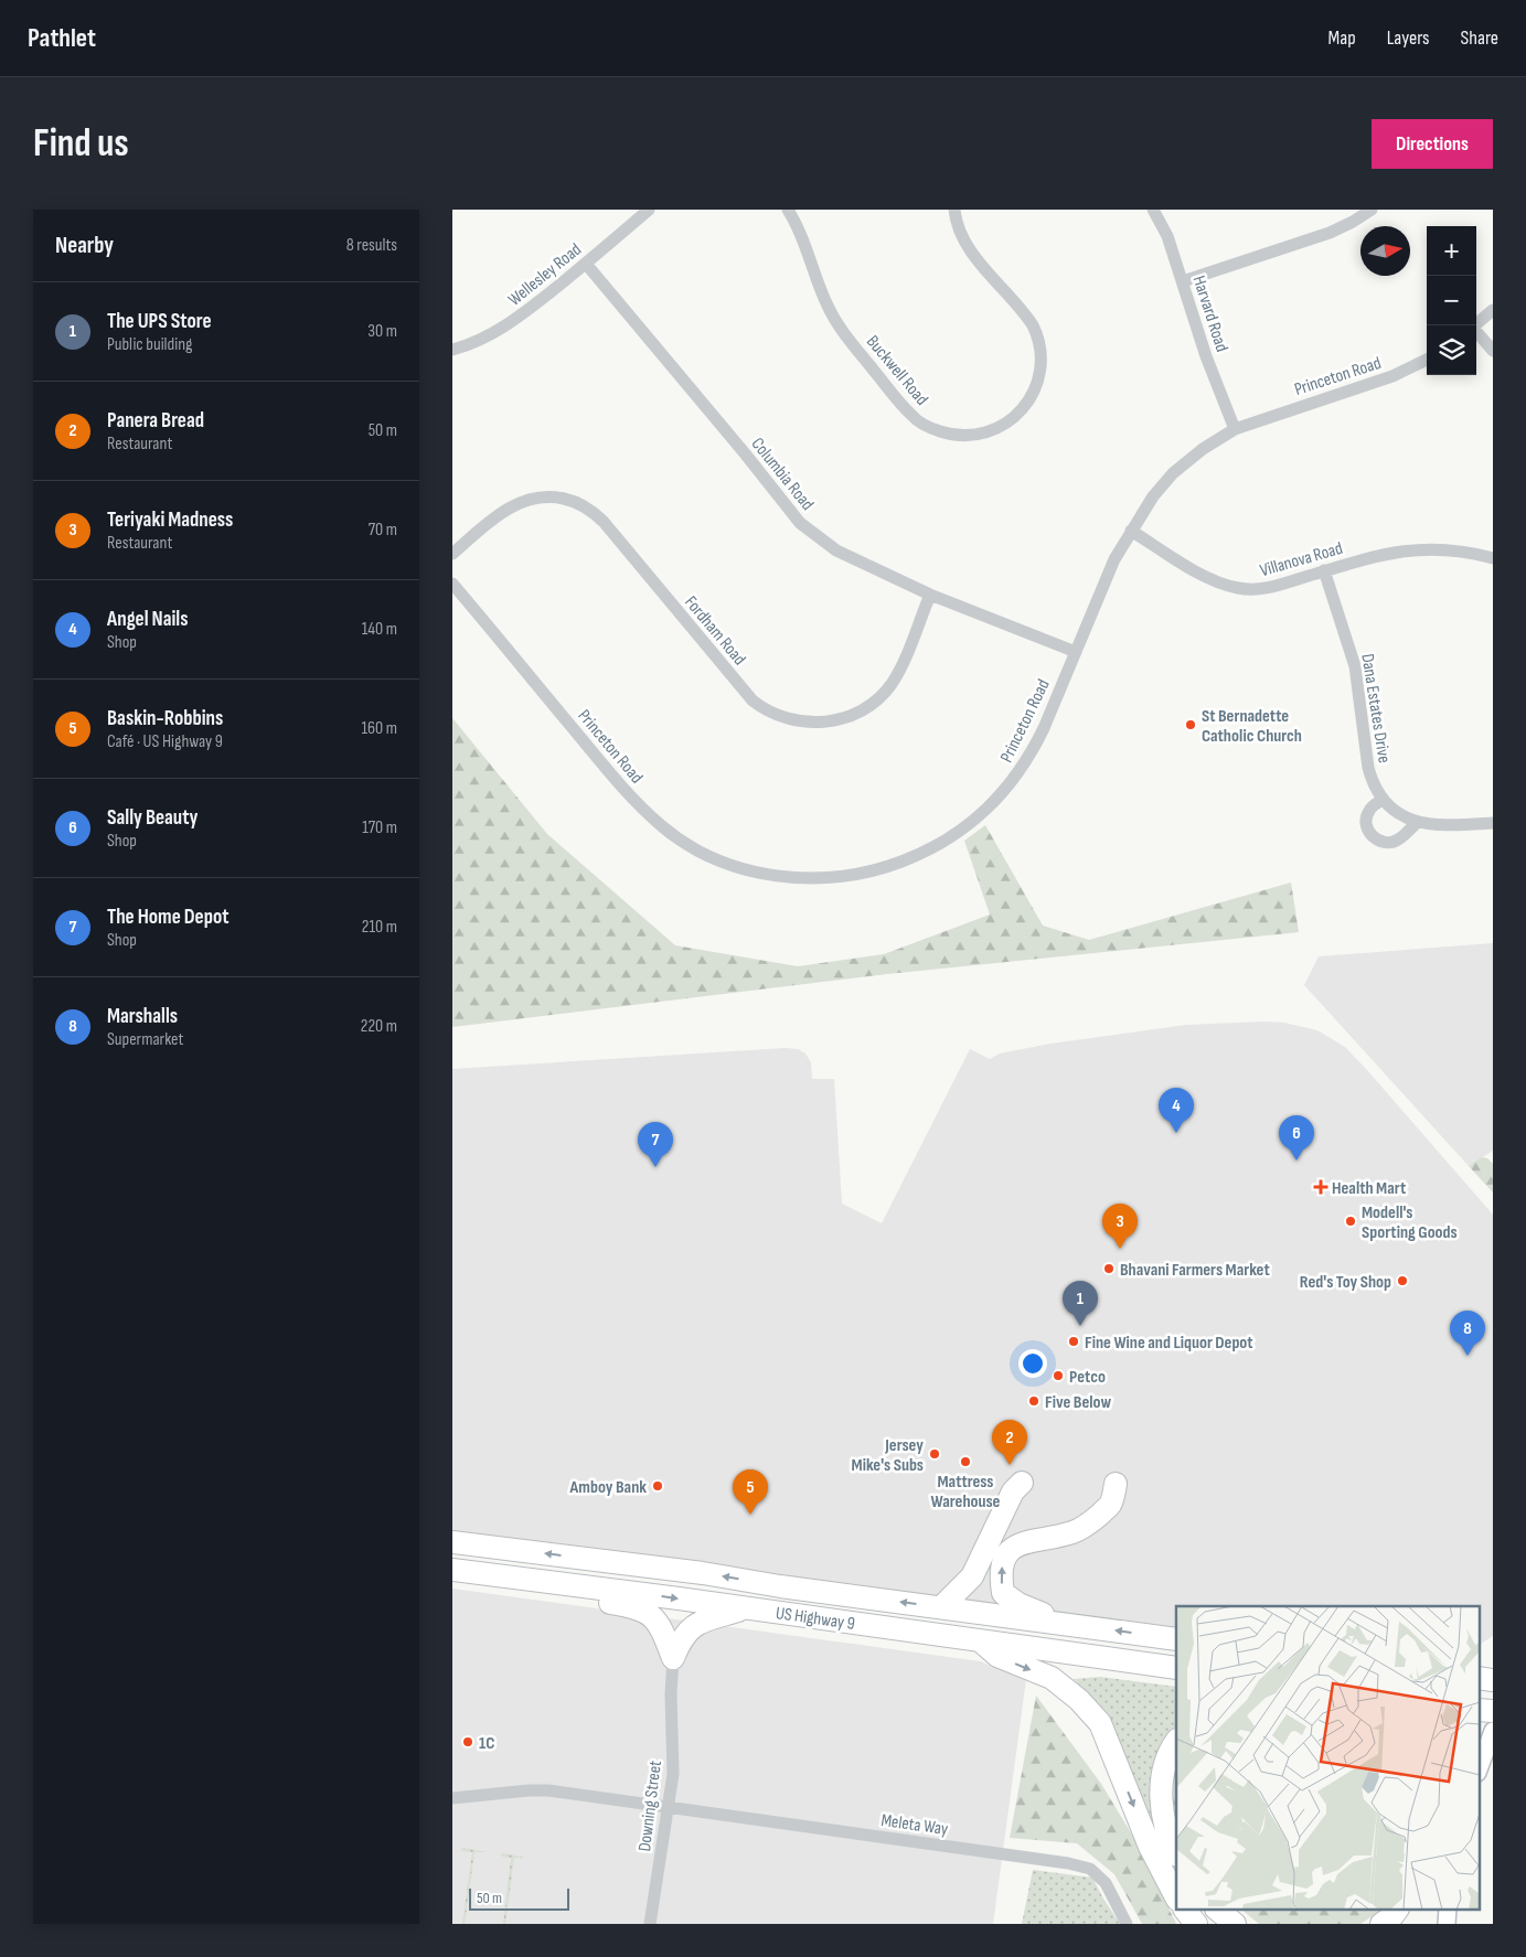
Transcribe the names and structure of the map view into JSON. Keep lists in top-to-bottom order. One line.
{"streets":{"highway":["US Highway 9"],"street":["Wellesley Road","Harvard Road","Buckwell Road","Princeton Road","Columbia Road","Villanova Road","Fordham Road","Dana Estates Drive","Downing Street","Meleta Way"]},"crossings":[["Wellesley Road","Columbia Road"],["Harvard Road","Princeton Road"],["Princeton Road","Columbia Road"],["Princeton Road","Villanova Road"],["Columbia Road","Fordham Road"],["Villanova Road","Dana Estates Drive"],["Downing Street","Meleta Way"]],"places":{"other":["St Bernadette Catholic Church","Modell's Sporting Goods","Bhavani Farmers Market","Red's Toy Shop","Fine Wine and Liquor Depot","Petco","Five Below","Jersey Mike's Subs","Mattress Warehouse","Amboy Bank","1C"],"health":["Health Mart"]},"scale_bar":"50 m","north":"right","page":{"header":"Pathlet","nav":["Map","Layers","Share"],"buttons":"Directions","title":"Find us","heading":["Nearby","8 results"],"map_buttons":["+","−"],"list":[{"mark":"1","name":"The UPS Store","note":"Public building","value":"30 m"},{"mark":"2","name":"Panera Bread","note":"Restaurant","value":"50 m"},{"mark":"3","name":"Teriyaki Madness","note":"Restaurant","value":"70 m"},{"mark":"4","name":"Angel Nails","note":"Shop","value":"140 m"},{"mark":"5","name":"Baskin-Robbins","note":"Café · US Highway 9","value":"160 m"},{"mark":"6","name":"Sally Beauty","note":"Shop","value":"170 m"},{"mark":"7","name":"The Home Depot","note":"Shop","value":"210 m"},{"mark":"8","name":"Marshalls","note":"Supermarket","value":"220 m"}],"pins":["4","6","7","3","1","8","2","5"],"scale":"50 m"}}
